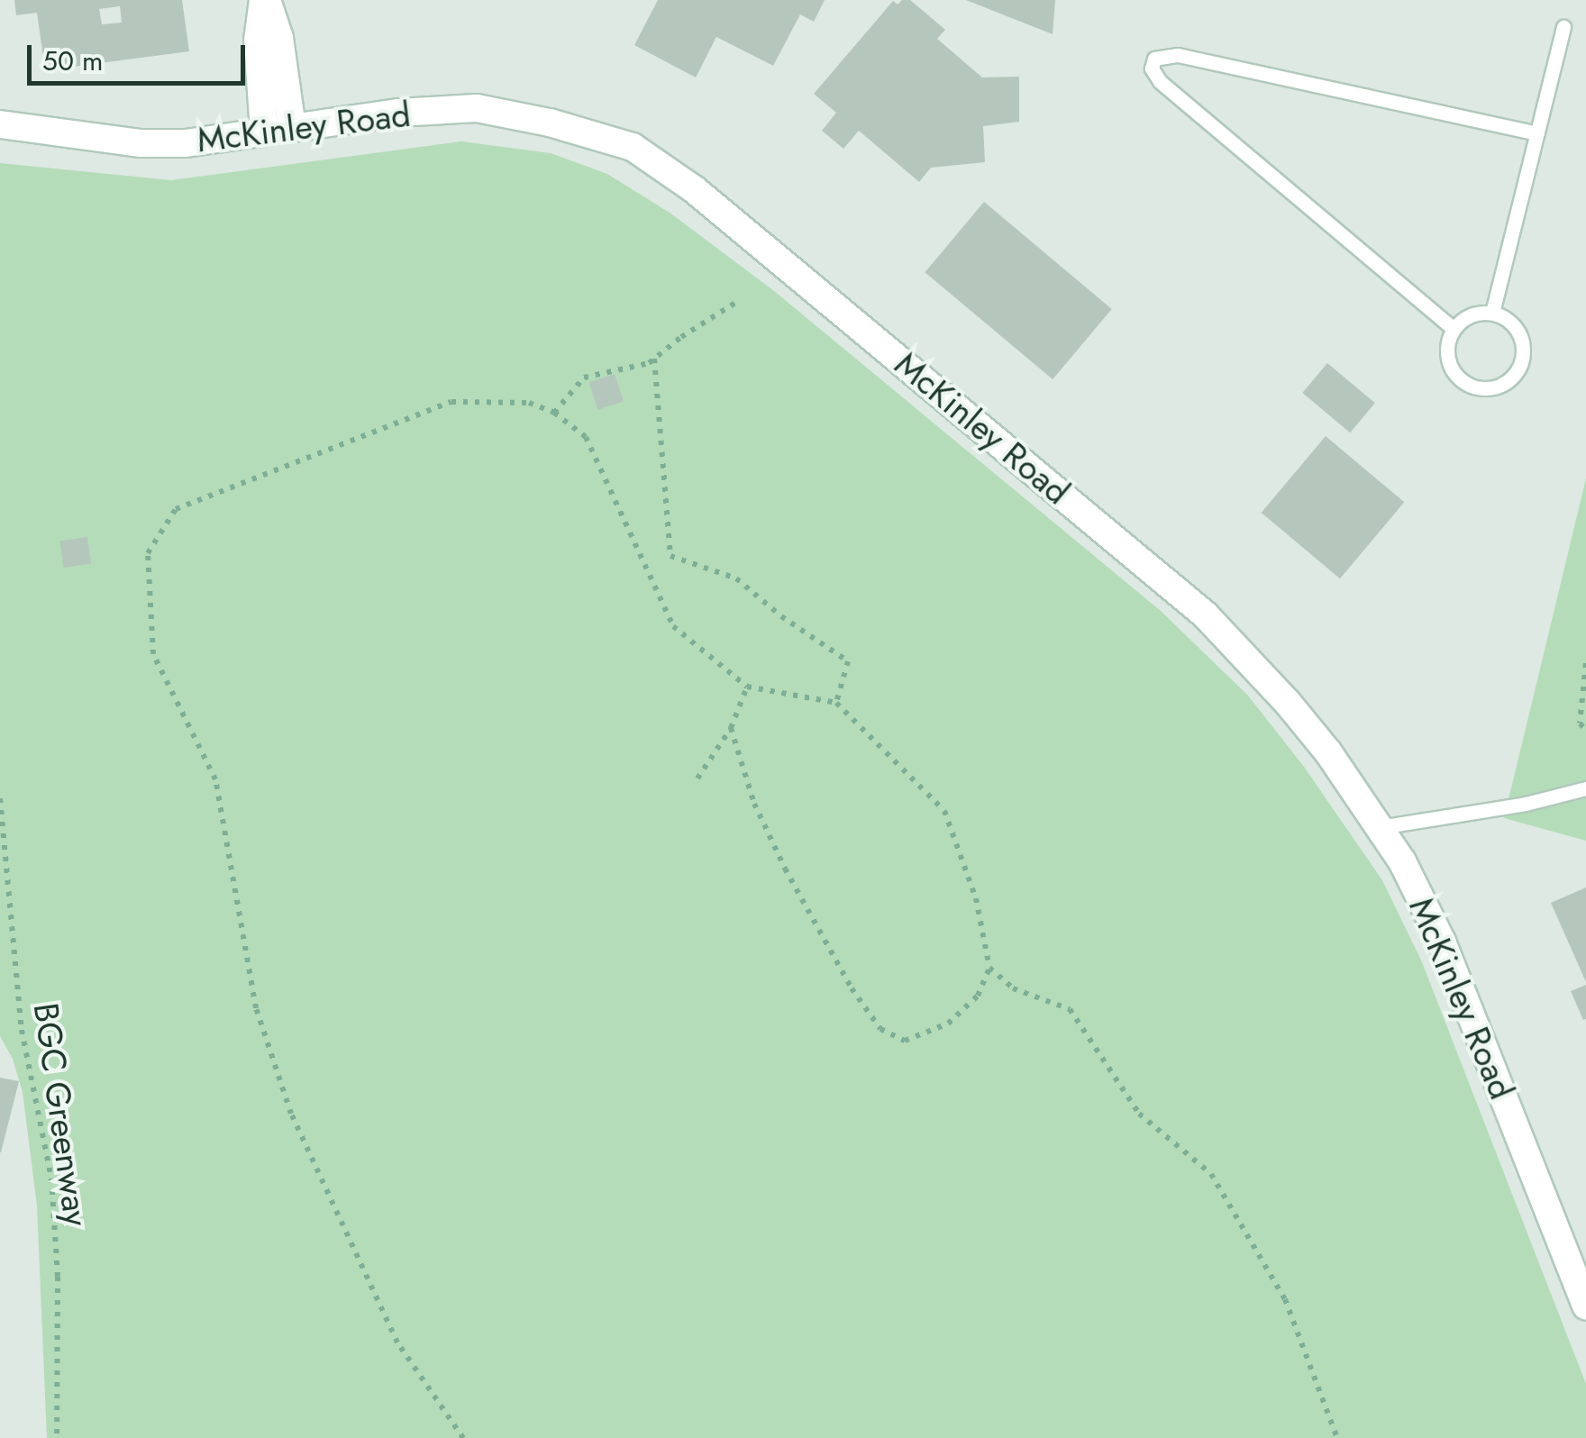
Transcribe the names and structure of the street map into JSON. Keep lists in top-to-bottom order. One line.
{"streets":{"main road":["McKinley Road"],"path":["BGC Greenway"]},"scale_bar":"50 m"}
